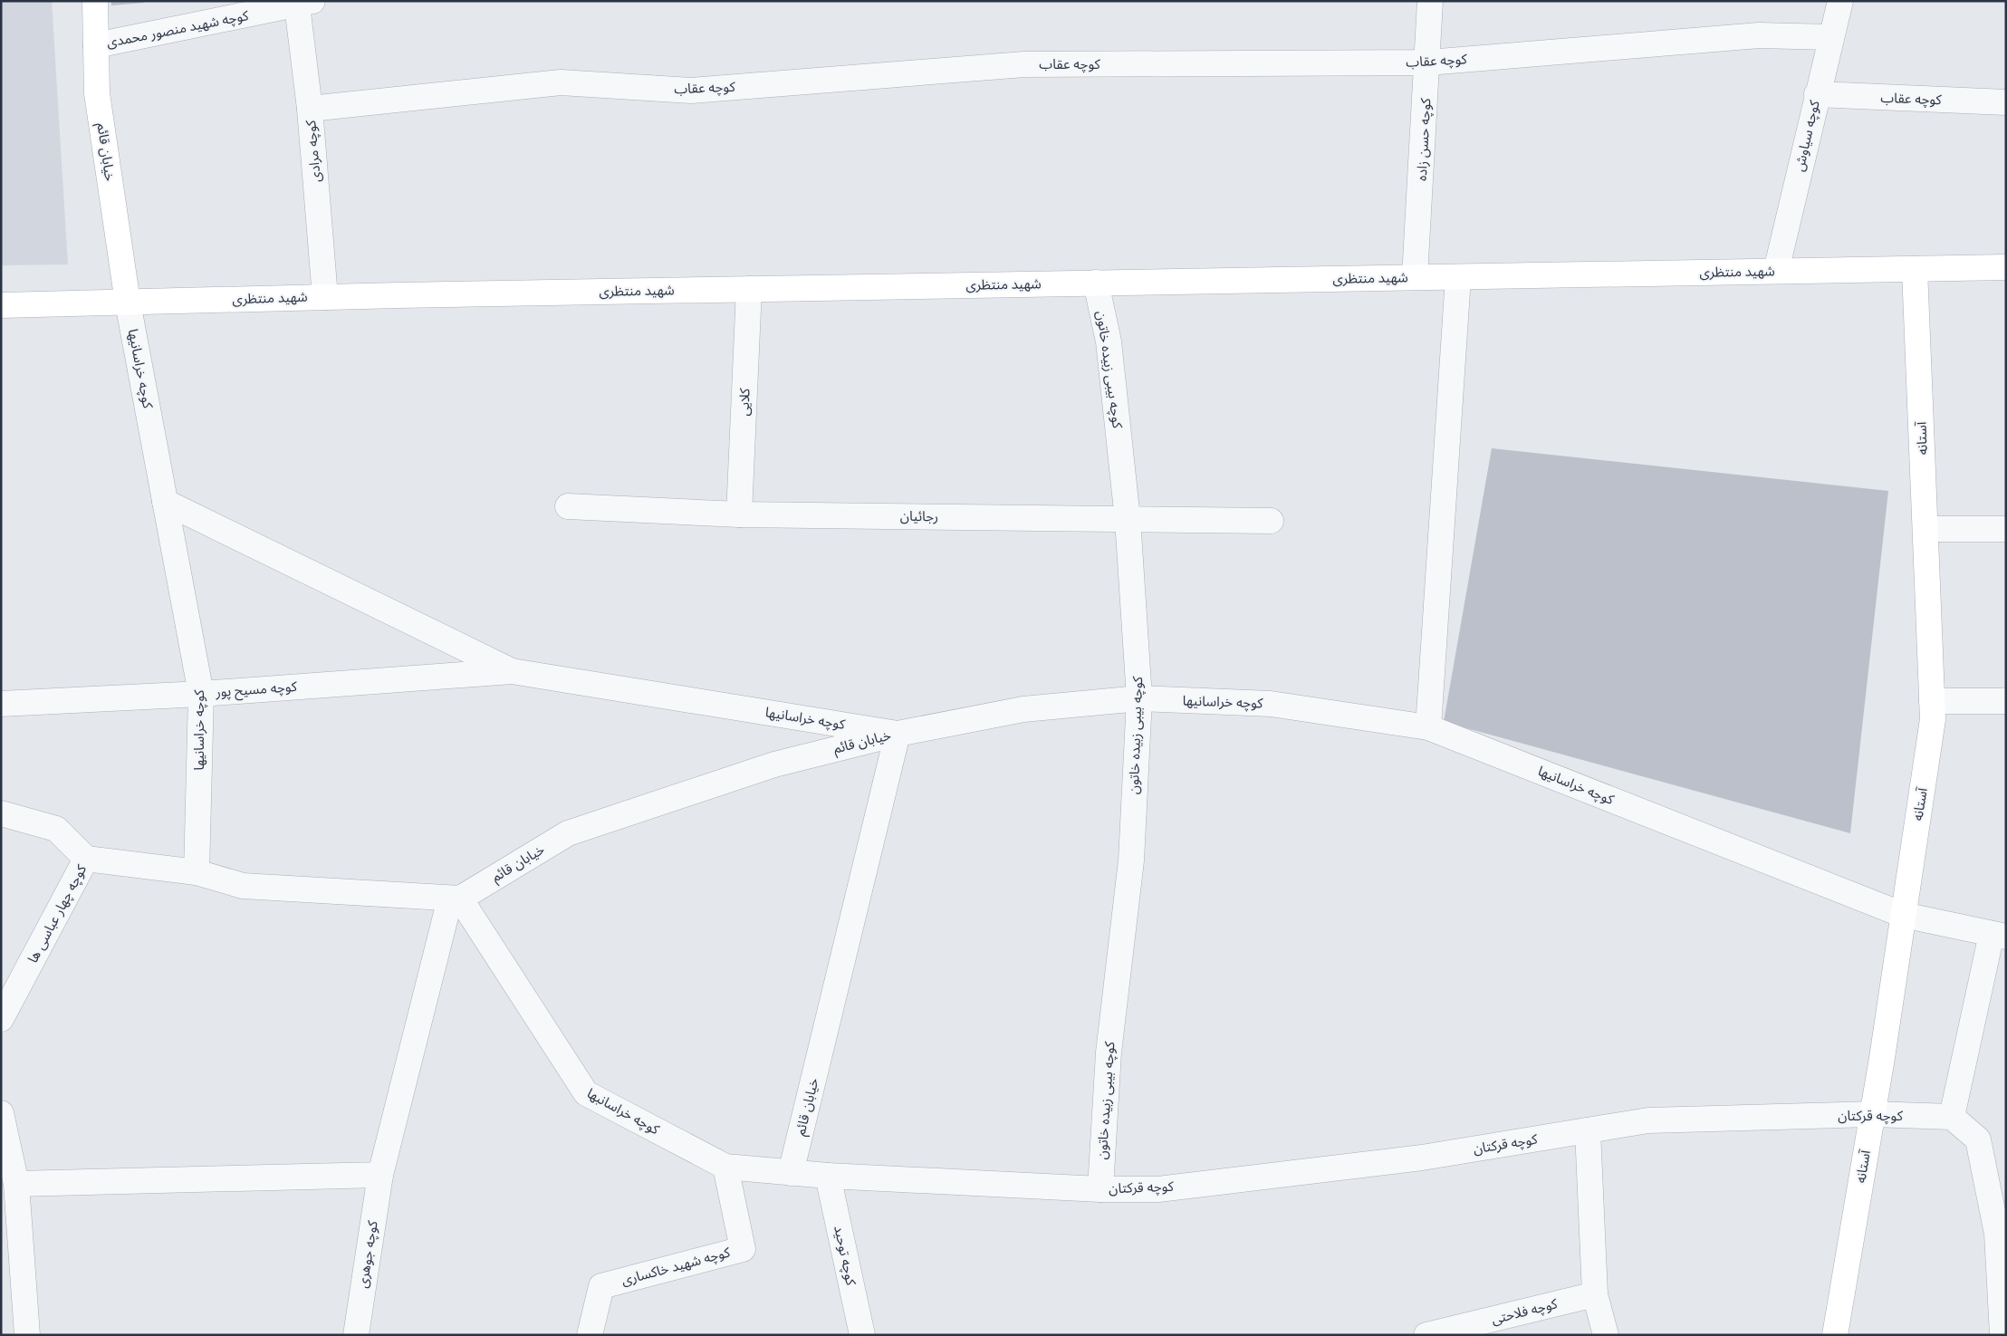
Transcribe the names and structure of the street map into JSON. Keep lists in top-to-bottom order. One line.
{"streets":{"street":["کوچه شهید منصور محمدی","کوچه عقاب","کوچه سیاوش","کوچه حسن زاده","کوچه مرادی","خیابان قائم","شهید منتظری","کوچه خراسانیها","کوچه بیبی زبیده خاتون","کلایی","آستانه","رجائیان","کوچه مسیح پور","کوچه چهار عباسی ها","کوچه خراسانبها","کوچه قرکتان","کوچه جوهری","کوچه توحید","کوچه شهید خاکساری","کوچه فلاحتی"]},"crossings":[["کوچه شهید منصور محمدی","کوچه مرادی"],["کوچه شهید منصور محمدی","خیابان قائم"],["کوچه عقاب","کوچه سیاوش"],["کوچه عقاب","کوچه حسن زاده"],["کوچه عقاب","کوچه مرادی"],["کوچه سیاوش","شهید منتظری"],["کوچه حسن زاده","شهید منتظری"],["کوچه مرادی","شهید منتظری"],["خیابان قائم","شهید منتظری"],["خیابان قائم","کوچه خراسانیها"],["خیابان قائم","کوچه خراسانبها"],["خیابان قائم","کوچه جوهری"],["شهید منتظری","کوچه خراسانیها"],["شهید منتظری","کوچه بیبی زبیده خاتون"],["شهید منتظری","کلایی"],["شهید منتظری","آستانه"],["کوچه خراسانیها","کوچه بیبی زبیده خاتون"],["کوچه خراسانیها","آستانه"],["کوچه خراسانیها","کوچه مسیح پور"],["کوچه خراسانیها","کوچه چهار عباسی ها"],["کوچه بیبی زبیده خاتون","رجائیان"],["کوچه بیبی زبیده خاتون","کوچه قرکتان"],["کلایی","رجائیان"],["آستانه","کوچه قرکتان"],["کوچه خراسانبها","کوچه قرکتان"],["کوچه خراسانبها","کوچه جوهری"],["کوچه خراسانبها","کوچه توحید"],["کوچه خراسانبها","کوچه شهید خاکساری"],["کوچه قرکتان","کوچه توحید"]]}
